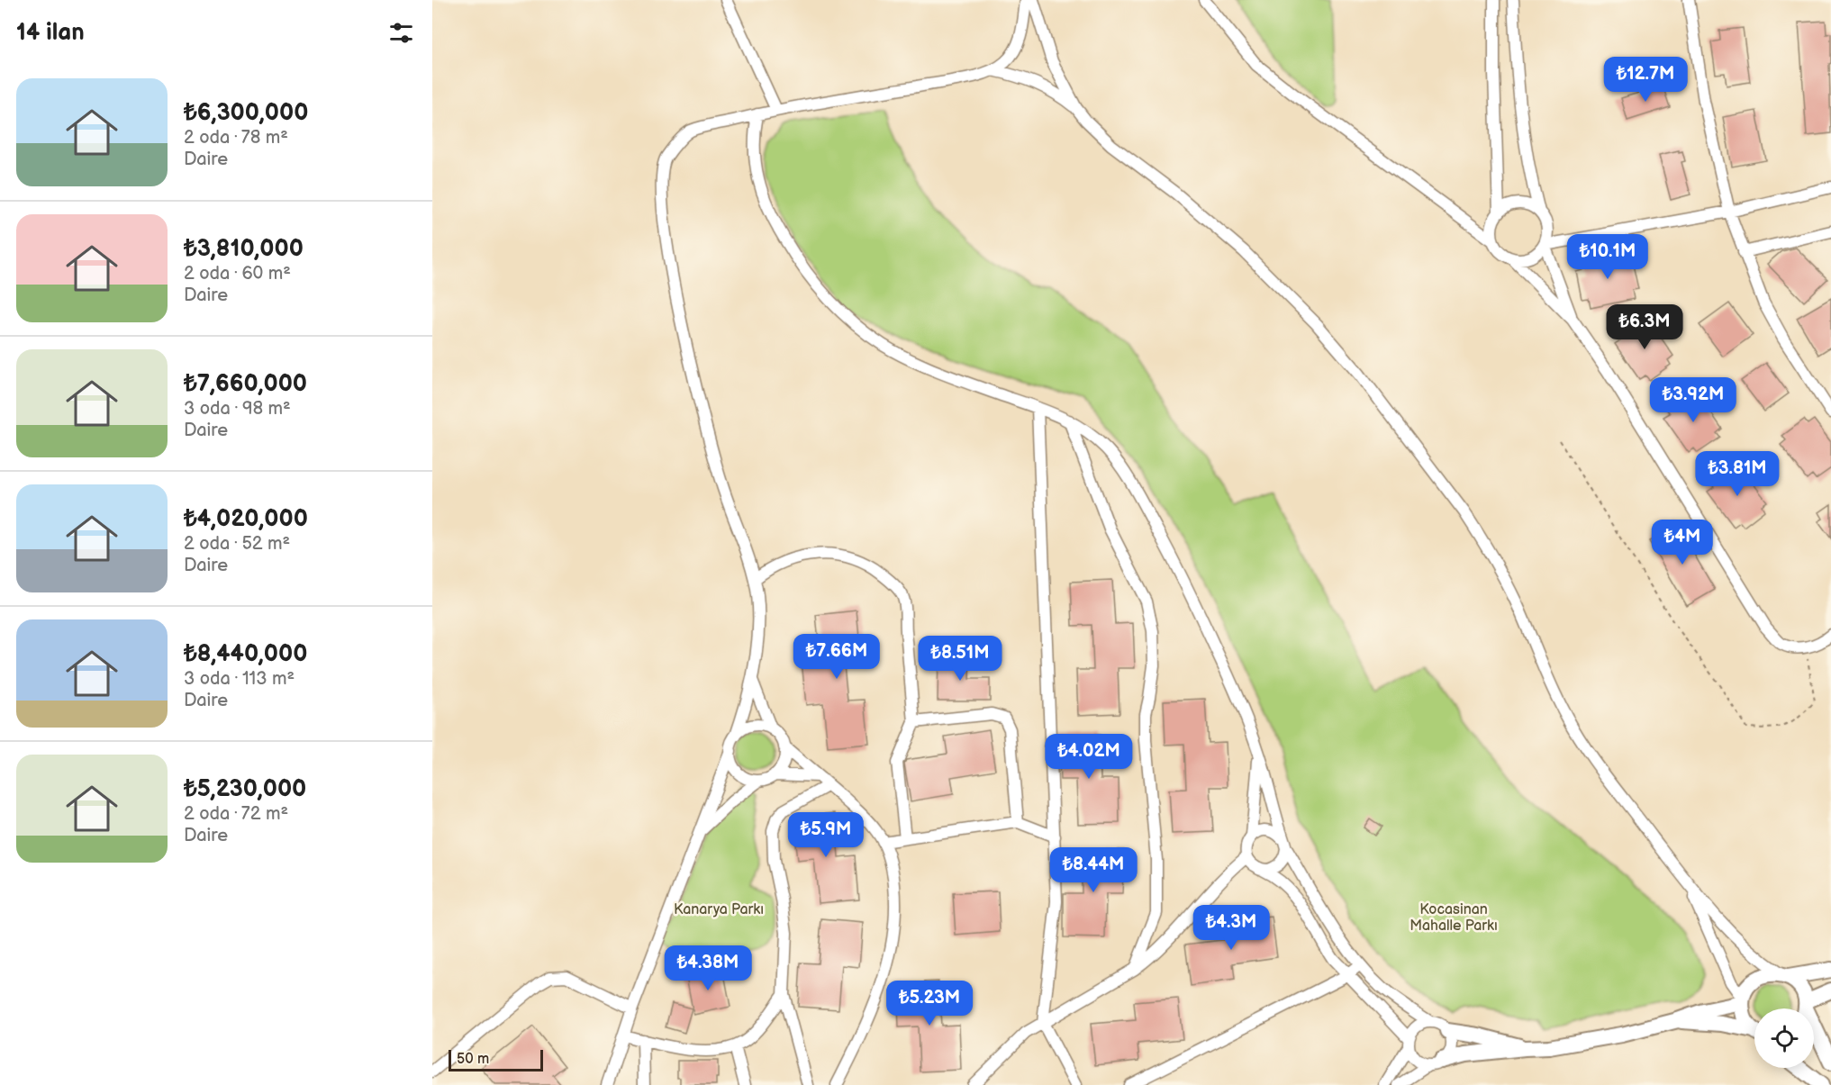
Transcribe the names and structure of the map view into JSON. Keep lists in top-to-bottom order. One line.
{"parks":["Kanarya Parkı","Kocasinan Mahalle Parkı"],"scale_bar":"50 m","page":{"heading":"14 ilan","price":["₺12.7M","₺10.1M","₺6.3M","₺3.92M","₺3.81M","₺4M","₺7.66M","₺8.51M","₺4.02M","₺5.9M","₺8.44M","₺4.3M","₺4.38M","₺5.23M"],"list":[{"name":"₺6,300,000","note":"2 oda · 78 m² · Daire"},{"name":"₺3,810,000","note":"2 oda · 60 m² · Daire"},{"name":"₺7,660,000","note":"3 oda · 98 m² · Daire"},{"name":"₺4,020,000","note":"2 oda · 52 m² · Daire"},{"name":"₺8,440,000","note":"3 oda · 113 m² · Daire"},{"name":"₺5,230,000","note":"2 oda · 72 m² · Daire"}],"scale":"50 m"}}
